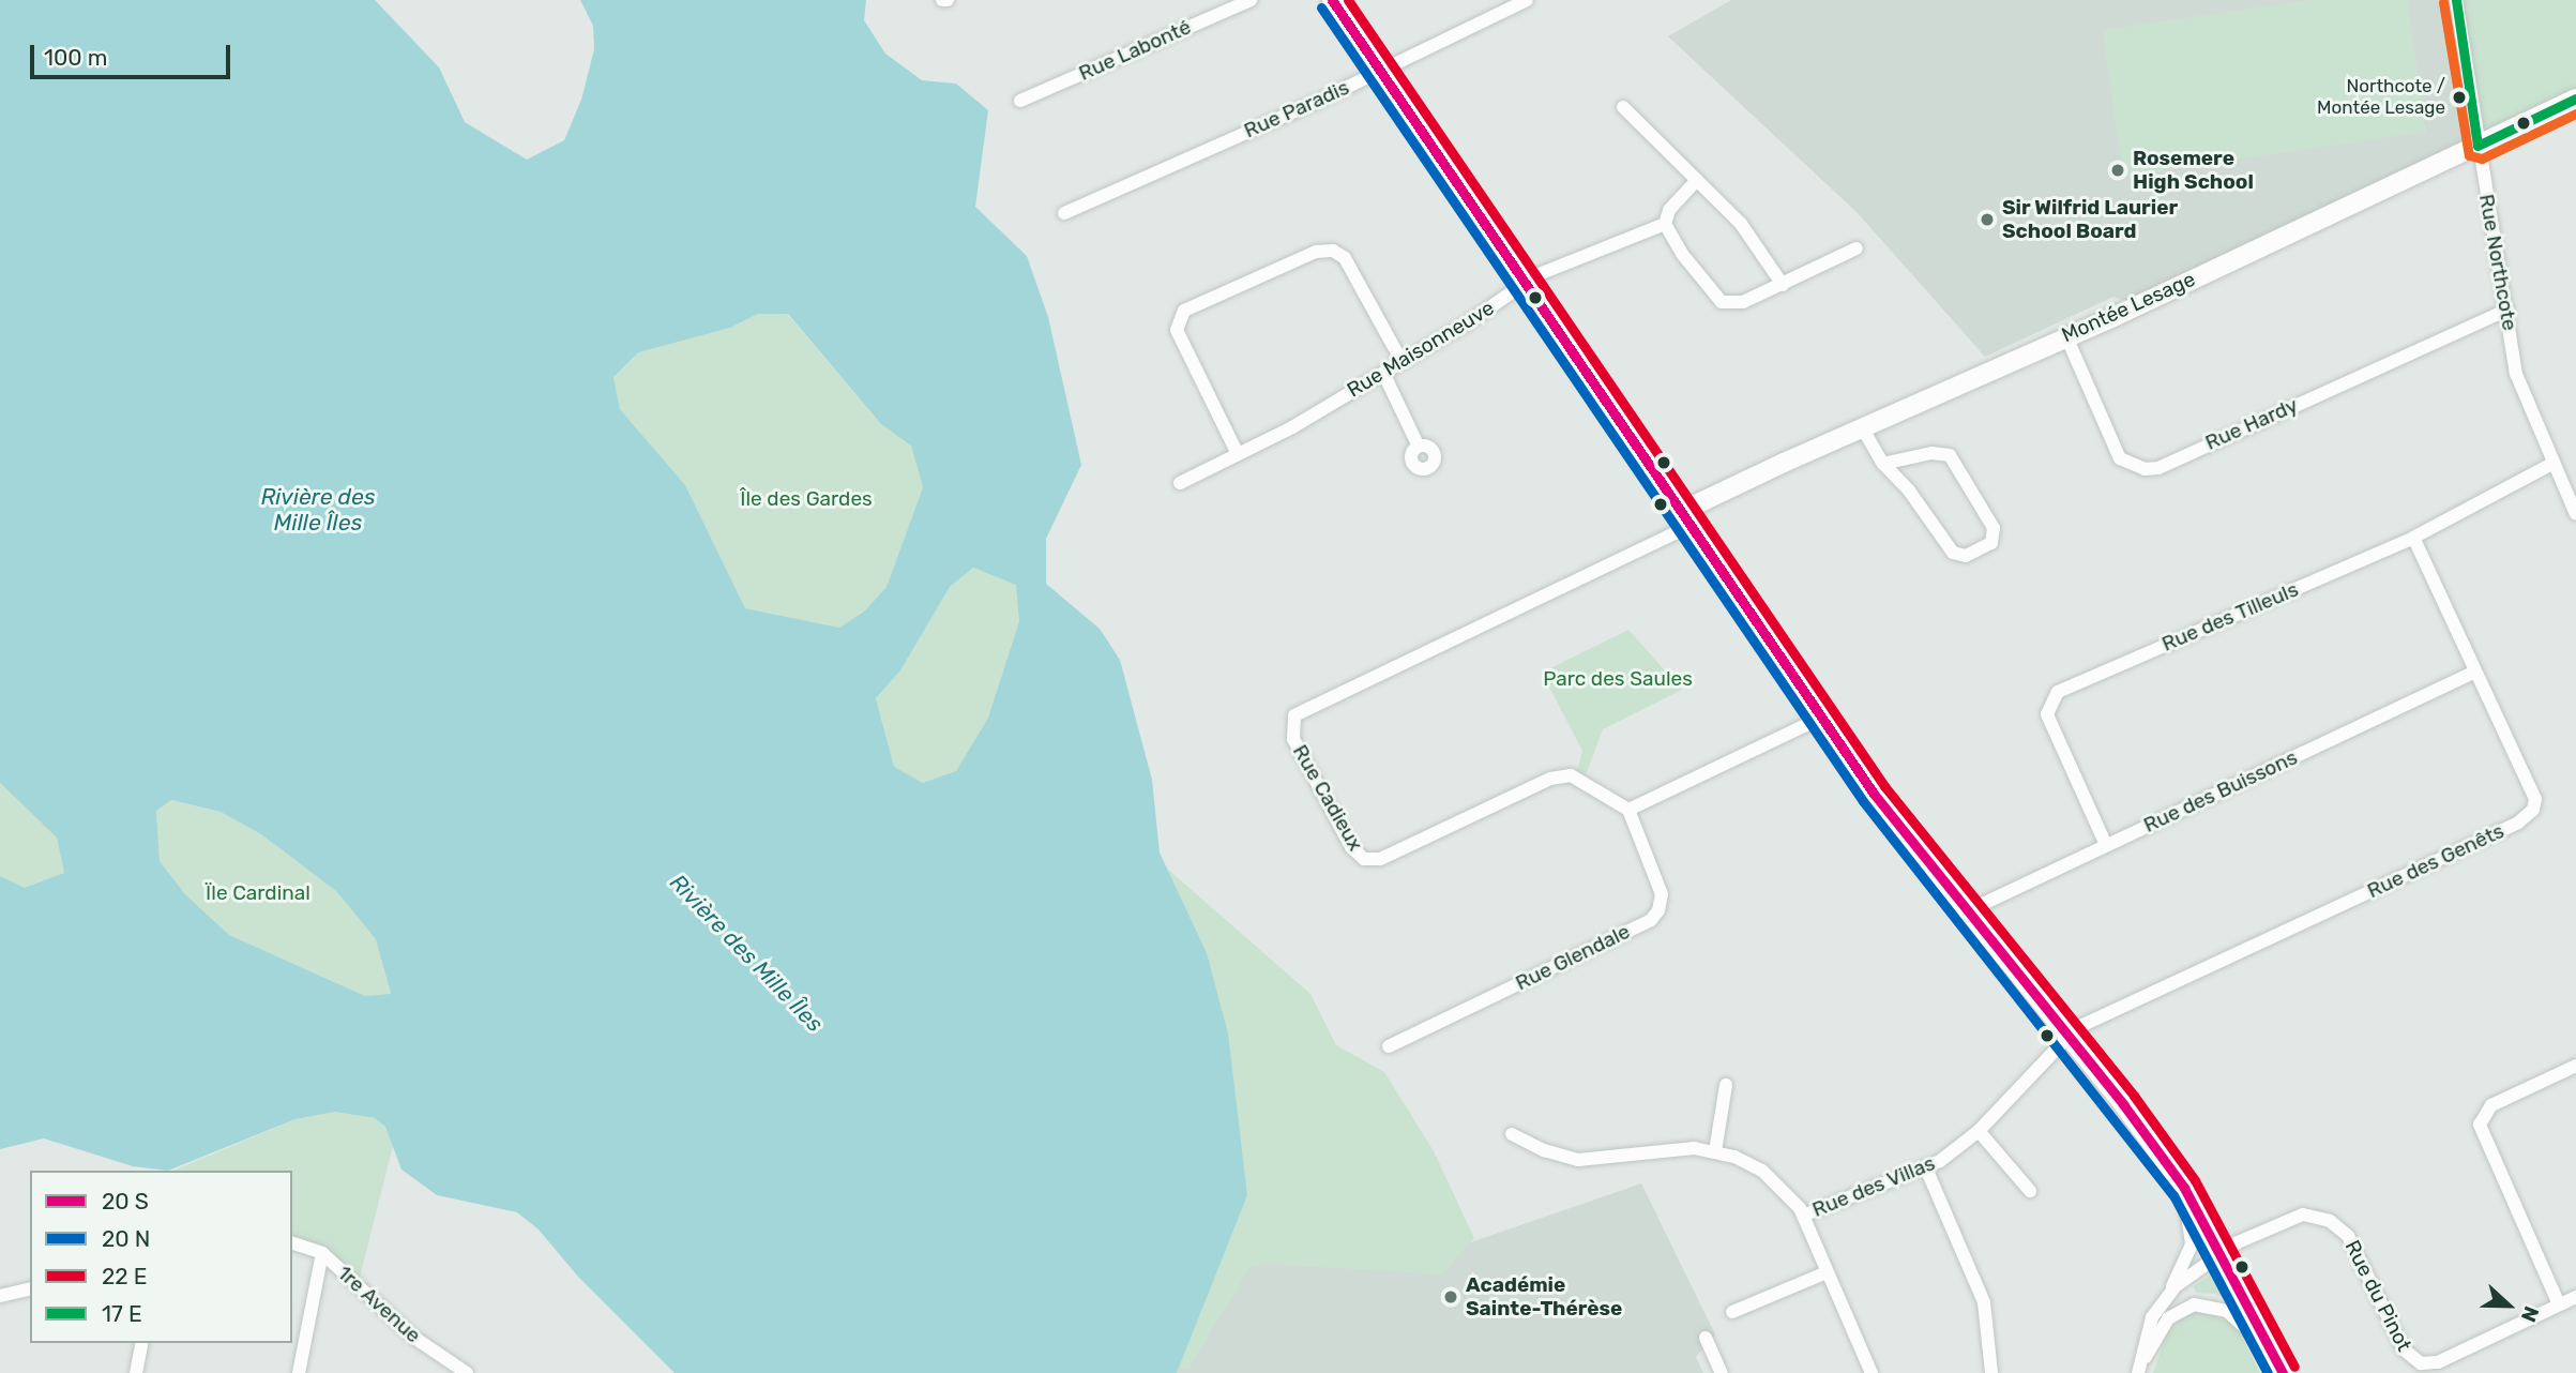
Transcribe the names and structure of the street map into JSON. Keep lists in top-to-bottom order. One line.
{"streets":{"main road":["Montée Lesage"],"street":["Rue Labonté","Rue Paradis","Rue Northcote","Rue Maisonneuve","Rue Hardy","Rue des Tilleuls","Rue des Buissons","Rue Cadieux","Rue des Genêts","Rue Glendale","Rue des Villas","Rue du Pinot","1re Avenue"]},"crossings":[["Rue Northcote","Montée Lesage"],["Rue Northcote","Rue Hardy"],["Rue Northcote","Rue des Tilleuls"],["Montée Lesage","Rue Hardy"],["Montée Lesage","Rue Cadieux"],["Rue des Tilleuls","Rue des Buissons"],["Rue des Tilleuls","Rue des Genêts"],["Rue des Buissons","Rue des Genêts"],["Rue Cadieux","Rue Glendale"],["Rue des Genêts","Rue des Villas"]],"water":["Rivière des Mille Îles"],"parks":["Île des Gardes","Parc des Saules","Ïle Cardinal"],"places":["Northcote / Montée Lesage","Rosemere High School","Sir Wilfrid Laurier School Board","Académie Sainte-Thérèse"],"legend":["20 S","20 N","22 E","17 E"],"scale_bar":"100 m","north":"right"}
